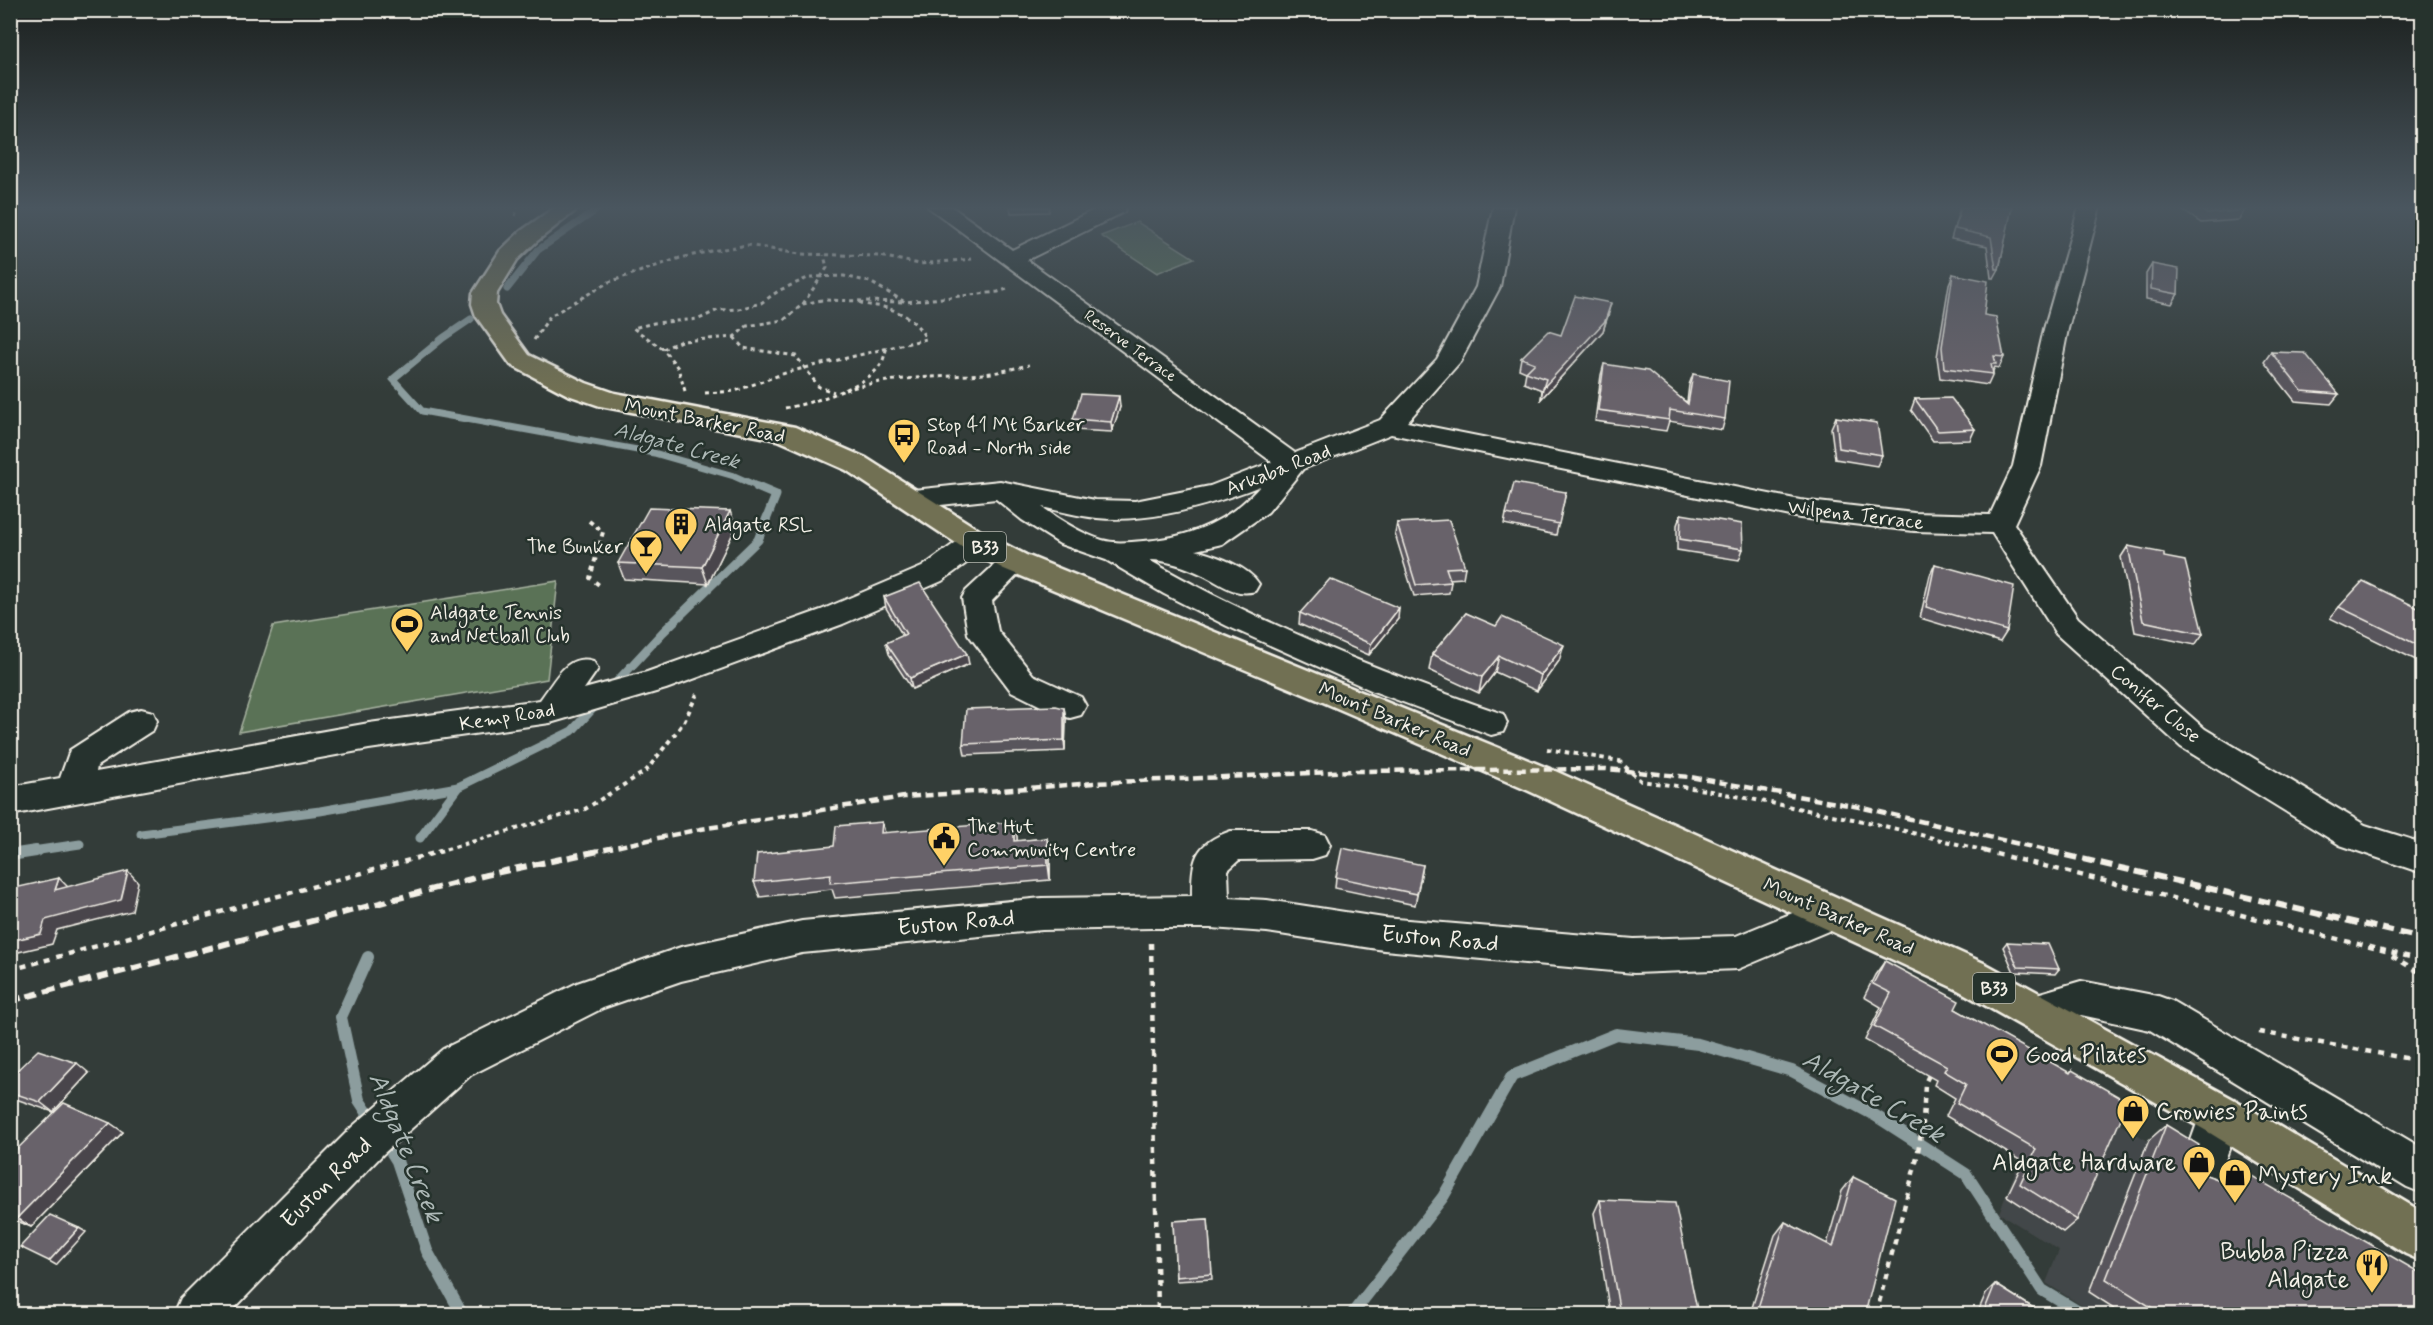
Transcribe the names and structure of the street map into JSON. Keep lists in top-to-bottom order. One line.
{"streets":{"main road":["Mount Barker Road","B33"],"street":["Reserve Terrace","Arkaba Road","Wilpena Terrace","Conifer Close","Kemp Road","Euston Road"]},"crossings":[["Reserve Terrace","Arkaba Road"],["Mount Barker Road","Arkaba Road"],["Mount Barker Road","Kemp Road"],["Mount Barker Road","Euston Road"],["Arkaba Road","Wilpena Terrace"],["Wilpena Terrace","Conifer Close"]],"water":["Aldgate Creek"],"places":{"bus stop":["Stop 41 Mt Barker Road - North side"],"building":["Aldgate RSL"],"bar":["The Bunker"],"sports":["Aldgate Tennis and Netball Club","Good Pilates"],"public building":["The Hut Community Centre"],"shop":["Crowies Paints","Aldgate Hardware","Mystery Ink"],"restaurant":["Bubba Pizza Aldgate"]}}
